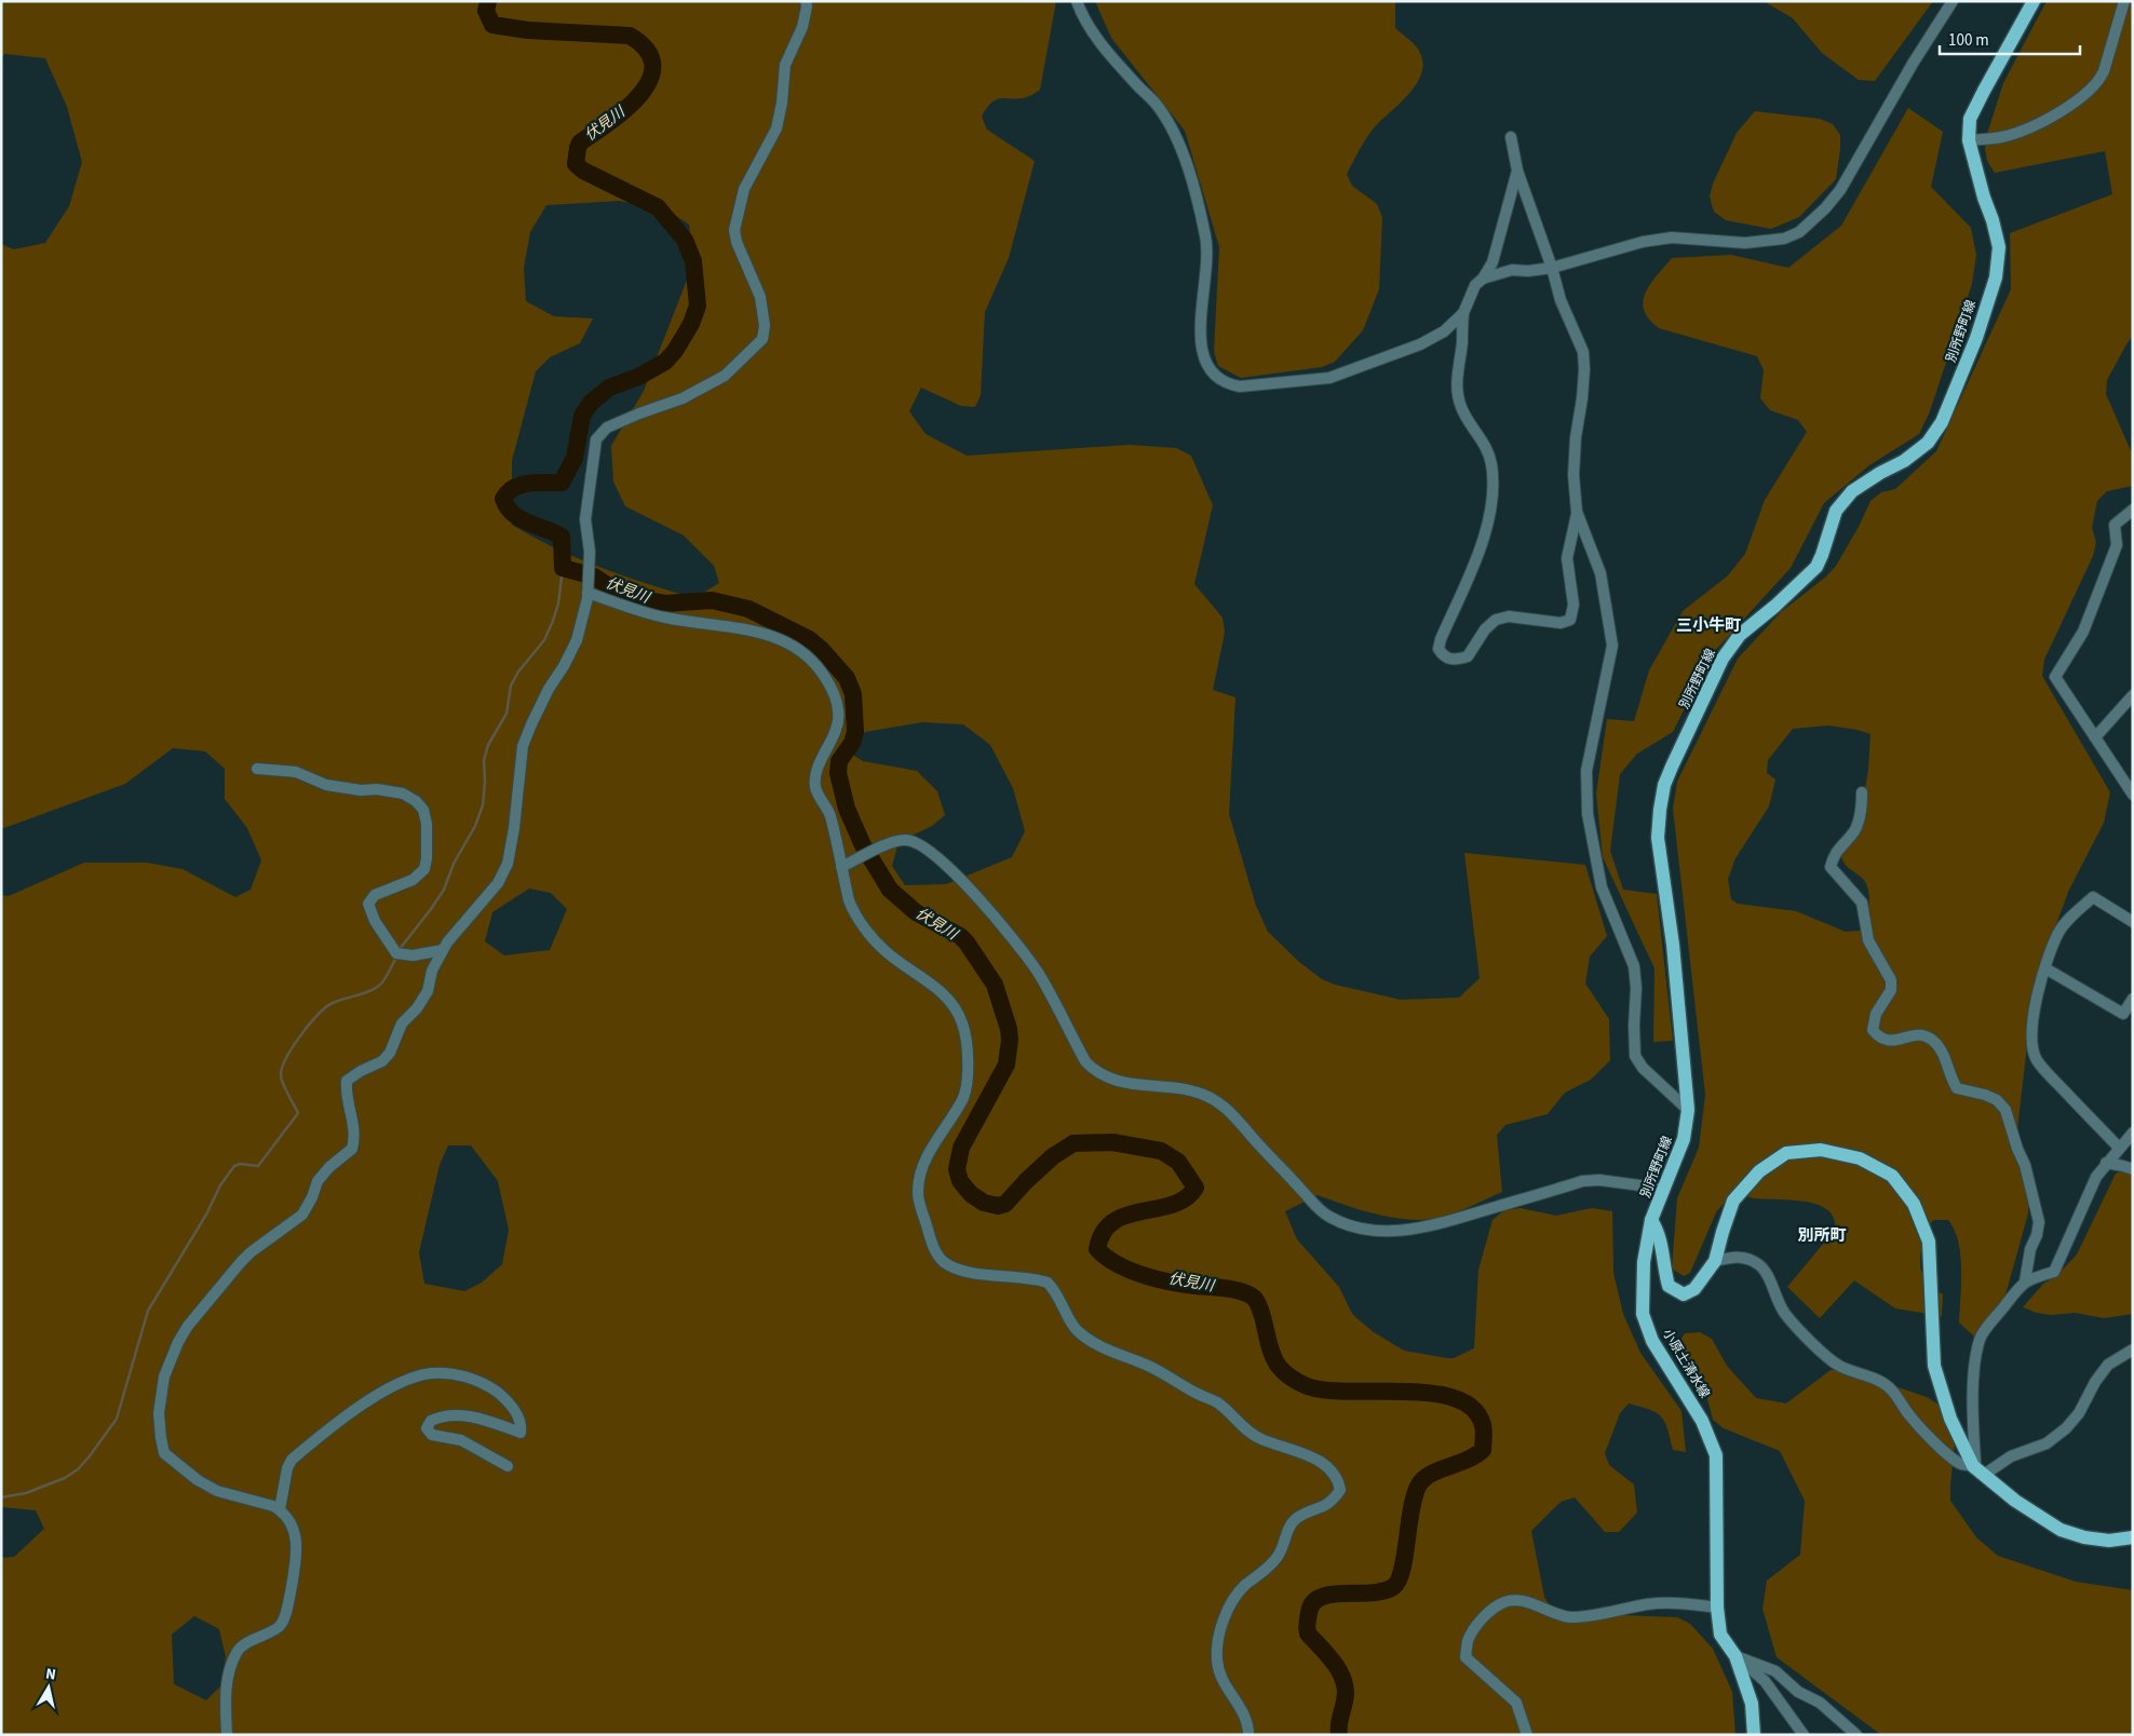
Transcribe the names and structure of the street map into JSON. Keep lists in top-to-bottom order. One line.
{"streets":{"main road":["別所野町線","小原土清水線"]},"crossings":[["別所野町線","小原土清水線"]],"districts":["三小牛町","別所町"],"water":["伏見川"],"scale_bar":"100 m","north":"top"}
